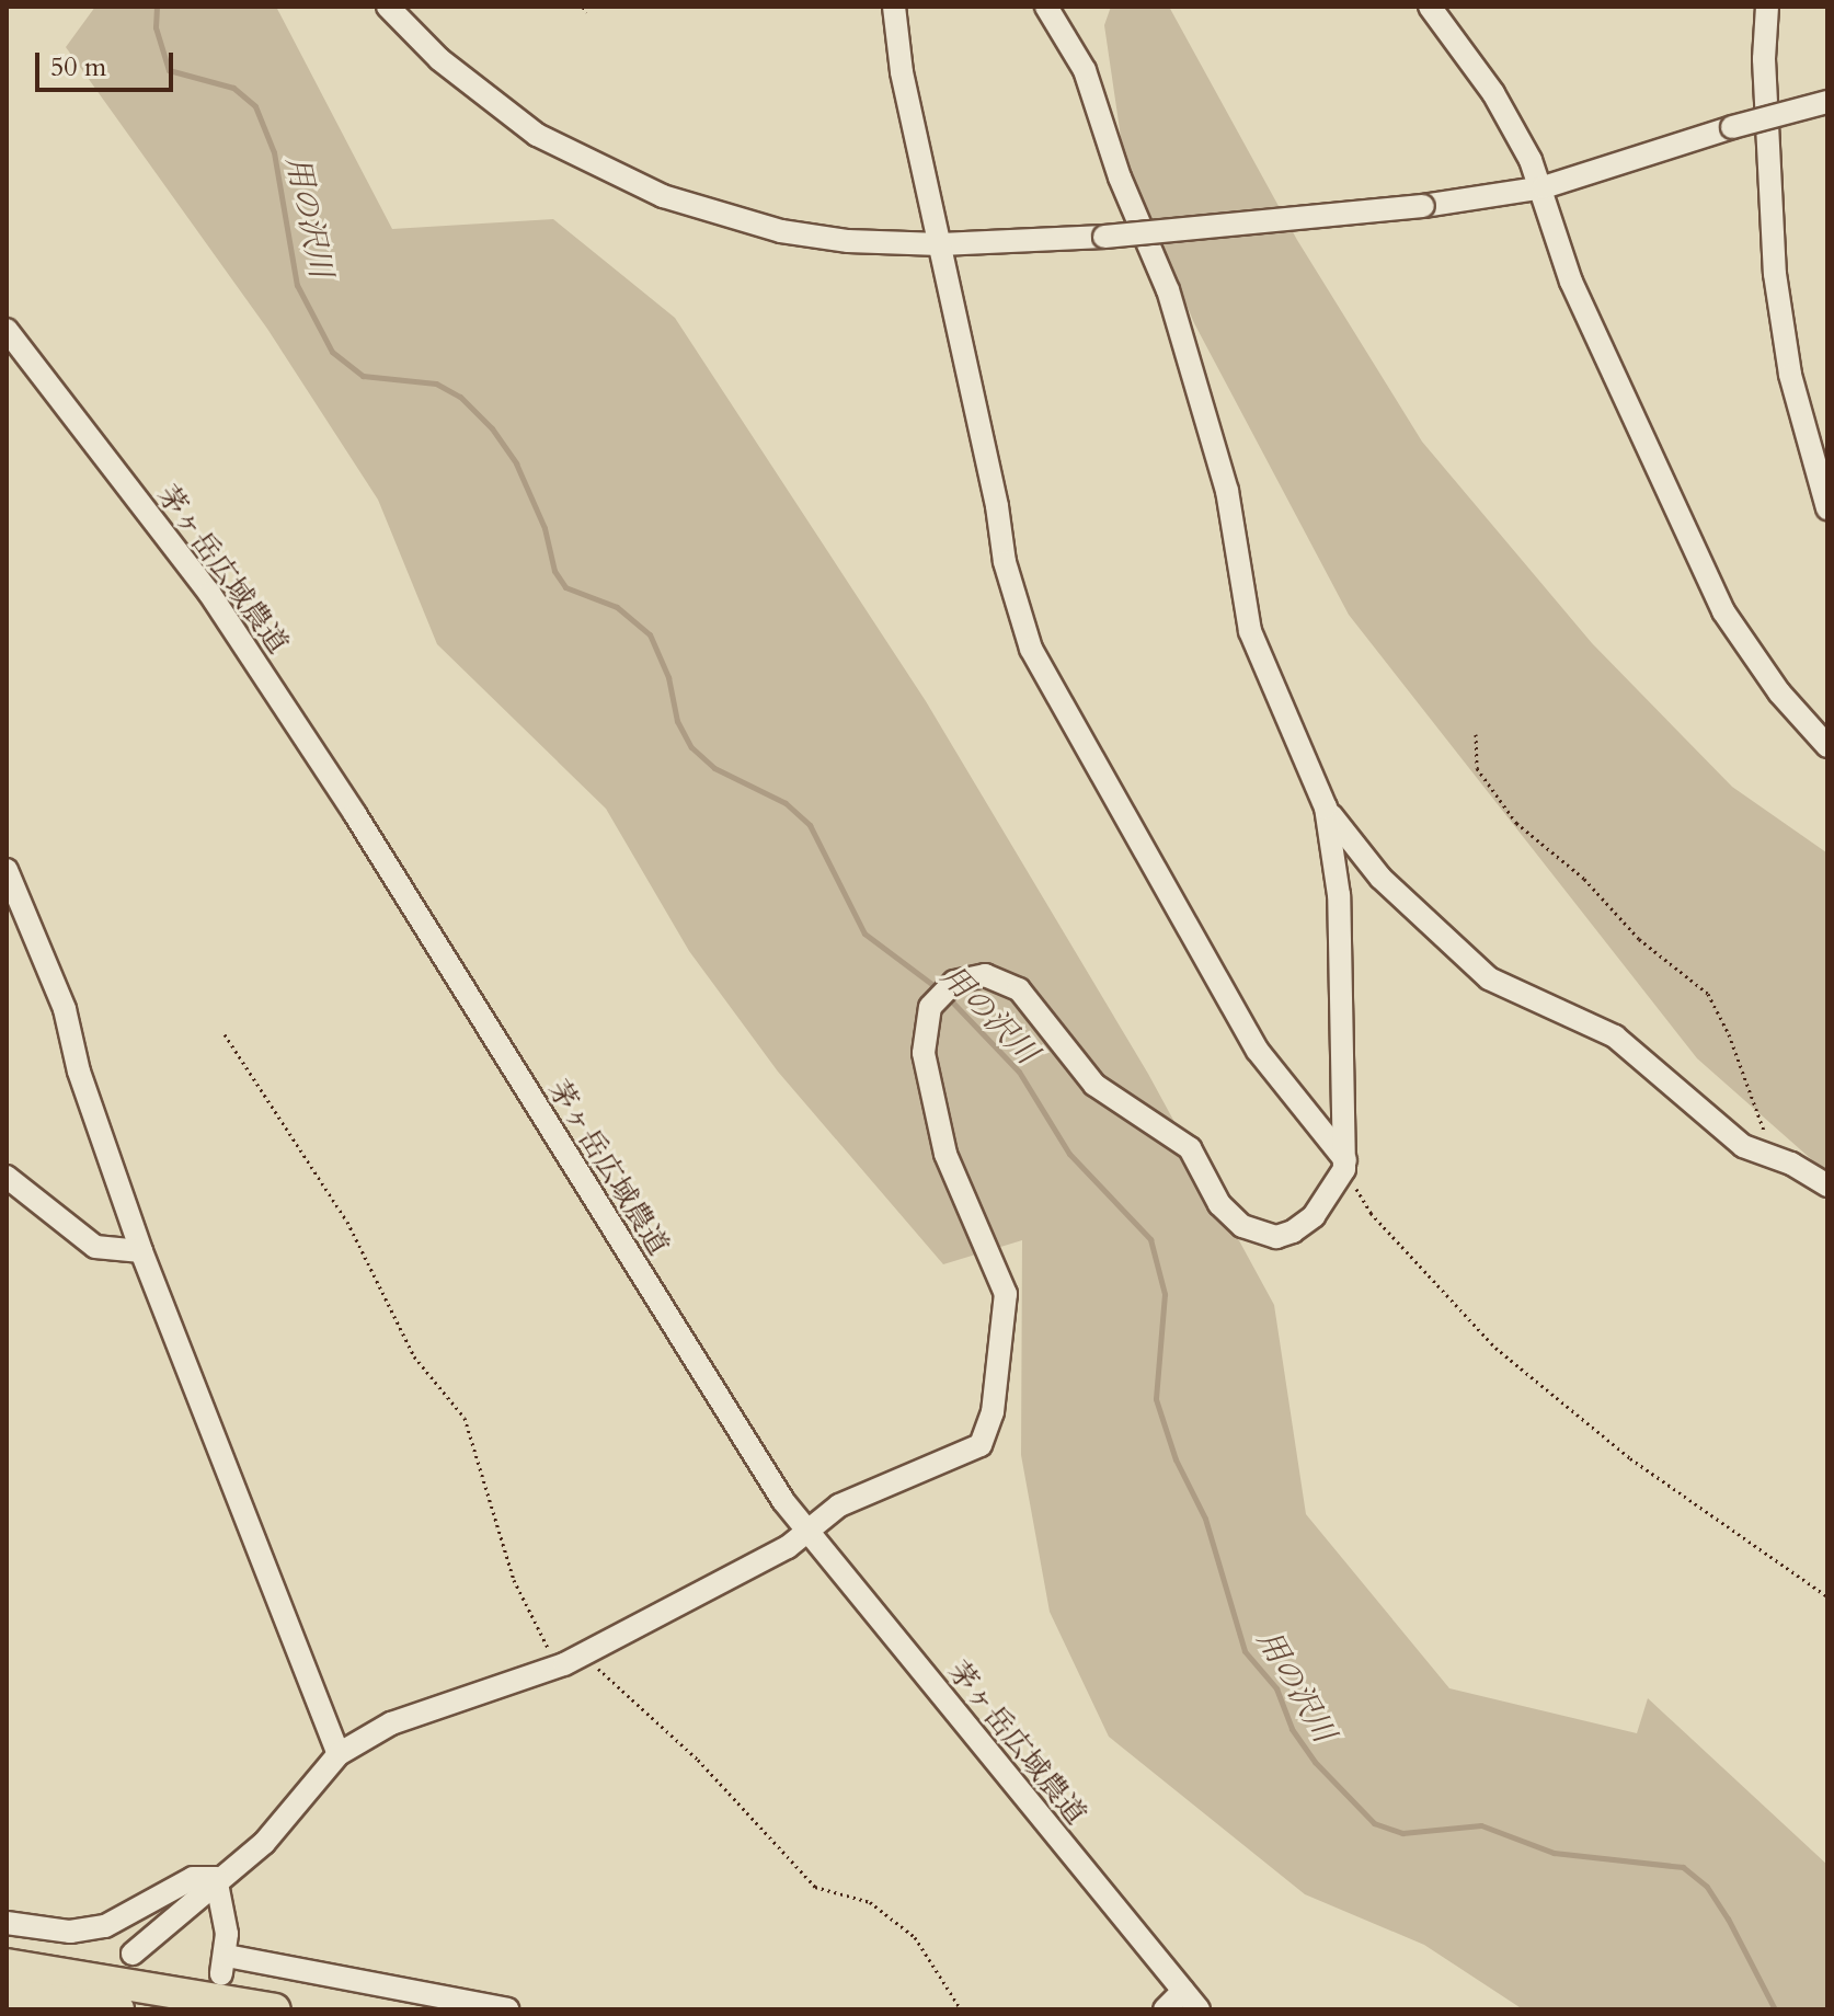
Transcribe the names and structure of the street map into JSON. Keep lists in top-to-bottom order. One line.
{"streets":{"street":["茅ヶ岳広域農道"]},"water":["用の沢川"],"scale_bar":"50 m"}
